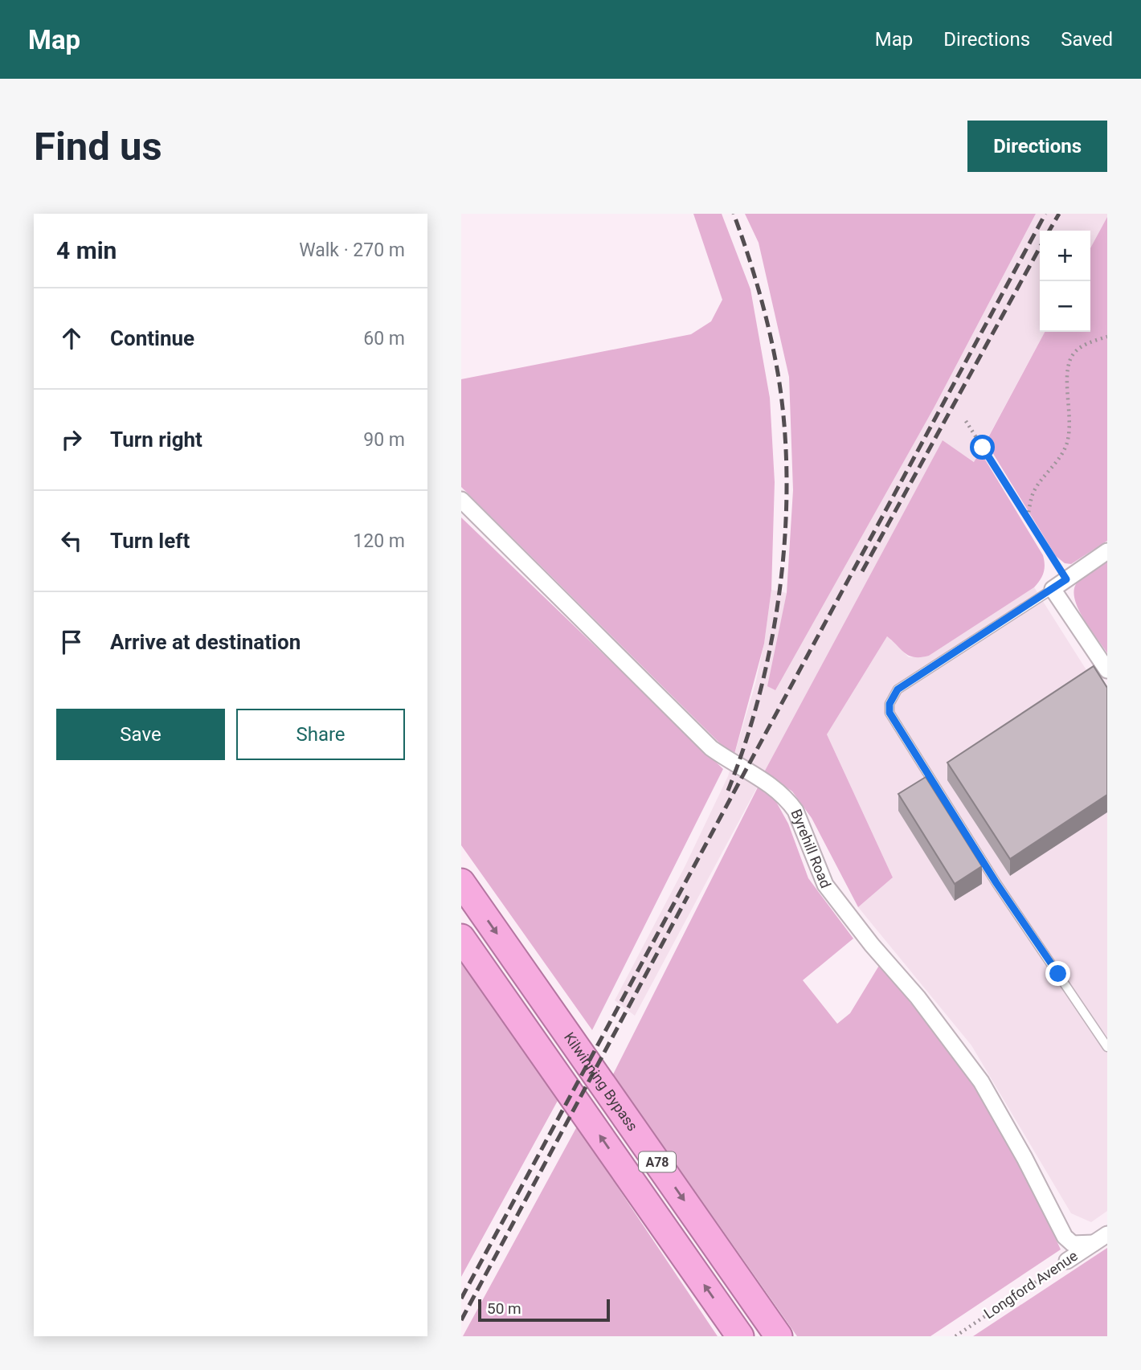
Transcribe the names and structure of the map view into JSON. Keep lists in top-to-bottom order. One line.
{"streets":{"highway":["Kilwinning Bypass","A78"],"street":["Byrehill Road","Longford Avenue"]},"crossings":[["Byrehill Road","Longford Avenue"]],"scale_bar":"50 m","page":{"header":"Map","nav":["Map","Directions","Saved"],"buttons":["Directions",["Save","Share"]],"title":"Find us","heading":["4 min","Walk · 270 m"],"map_buttons":["+","−"],"list":[["Continue","60 m"],["Turn right","90 m"],["Turn left","120 m"],"Arrive at destination"],"scale":"50 m"}}
